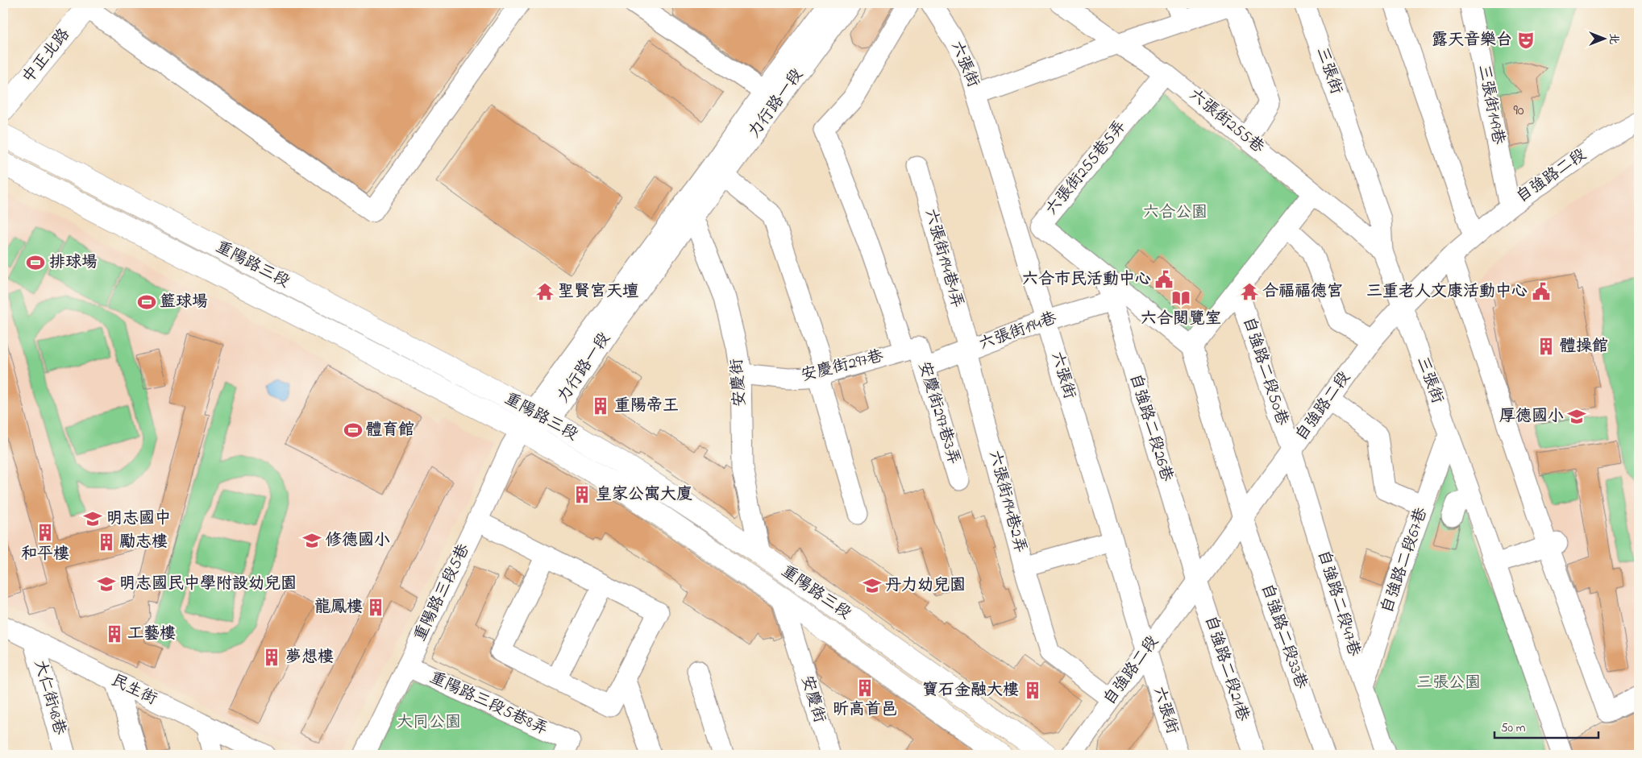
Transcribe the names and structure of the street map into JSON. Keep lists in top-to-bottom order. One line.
{"streets":{"main road":["中正北路","重陽路三段"],"street":["六張街","三張街","力行路一段","三張街149巷","六張街255巷","六張街255巷5弄","自強路二段","六張街194巷1弄","六張街194巷","安慶街297巷","自強路二段50巷","安慶街","安慶街297巷3弄","自強路二段26巷","六張街194巷2弄","自強路二段67巷","重陽路三段5巷","自強路二段47巷","自強路二段33巷","自強路二段21巷","民生街","大仁街48巷","重陽路三段5巷8弄"]},"crossings":[["六張街","自強路二段"],["六張街","六張街194巷"],["三張街","六張街255巷"],["三張街","自強路二段"],["三張街","自強路二段67巷"],["力行路一段","重陽路三段"],["力行路一段","安慶街"],["力行路一段","重陽路三段5巷"],["三張街149巷","自強路二段"],["六張街255巷","六張街255巷5弄"],["六張街255巷5弄","自強路二段26巷"],["六張街255巷5弄","自強路二段33巷"],["自強路二段","自強路二段50巷"],["自強路二段","自強路二段26巷"],["自強路二段","六張街194巷2弄"],["自強路二段","自強路二段47巷"],["自強路二段","自強路二段33巷"],["自強路二段","自強路二段21巷"],["六張街194巷1弄","六張街194巷"],["六張街194巷1弄","六張街194巷2弄"],["重陽路三段","安慶街"],["重陽路三段","重陽路三段5巷"],["六張街194巷","安慶街297巷3弄"],["六張街194巷","自強路二段26巷"],["六張街194巷","六張街194巷2弄"],["安慶街297巷","安慶街"],["安慶街297巷","安慶街297巷3弄"],["自強路二段50巷","自強路二段47巷"],["自強路二段26巷","自強路二段21巷"],["自強路二段67巷","自強路二段47巷"],["重陽路三段5巷","重陽路三段5巷8弄"],["民生街","大仁街48巷"]],"parks":["六合公園","三張公園","大同公園"],"places":{"theatre":["露天音樂台"],"sports":["排球場","籃球場","體育館"],"public building":["六合市民活動中心","三重老人文康活動中心"],"temple":["聖賢宮天壇","合福福德宮"],"library":["六合閱覽室"],"building":["體操館","重陽帝王","皇家公寓大廈","和平樓","勵志樓","龍鳳樓","工藝樓","夢想樓","昕高首邑","寶石金融大樓"],"school or university":["厚德國小","明志國中","修德國小","明志國民中學附設幼兒園","丹力幼兒園"]},"house_numbers":["90"],"scale_bar":"50 m","north":"right"}
